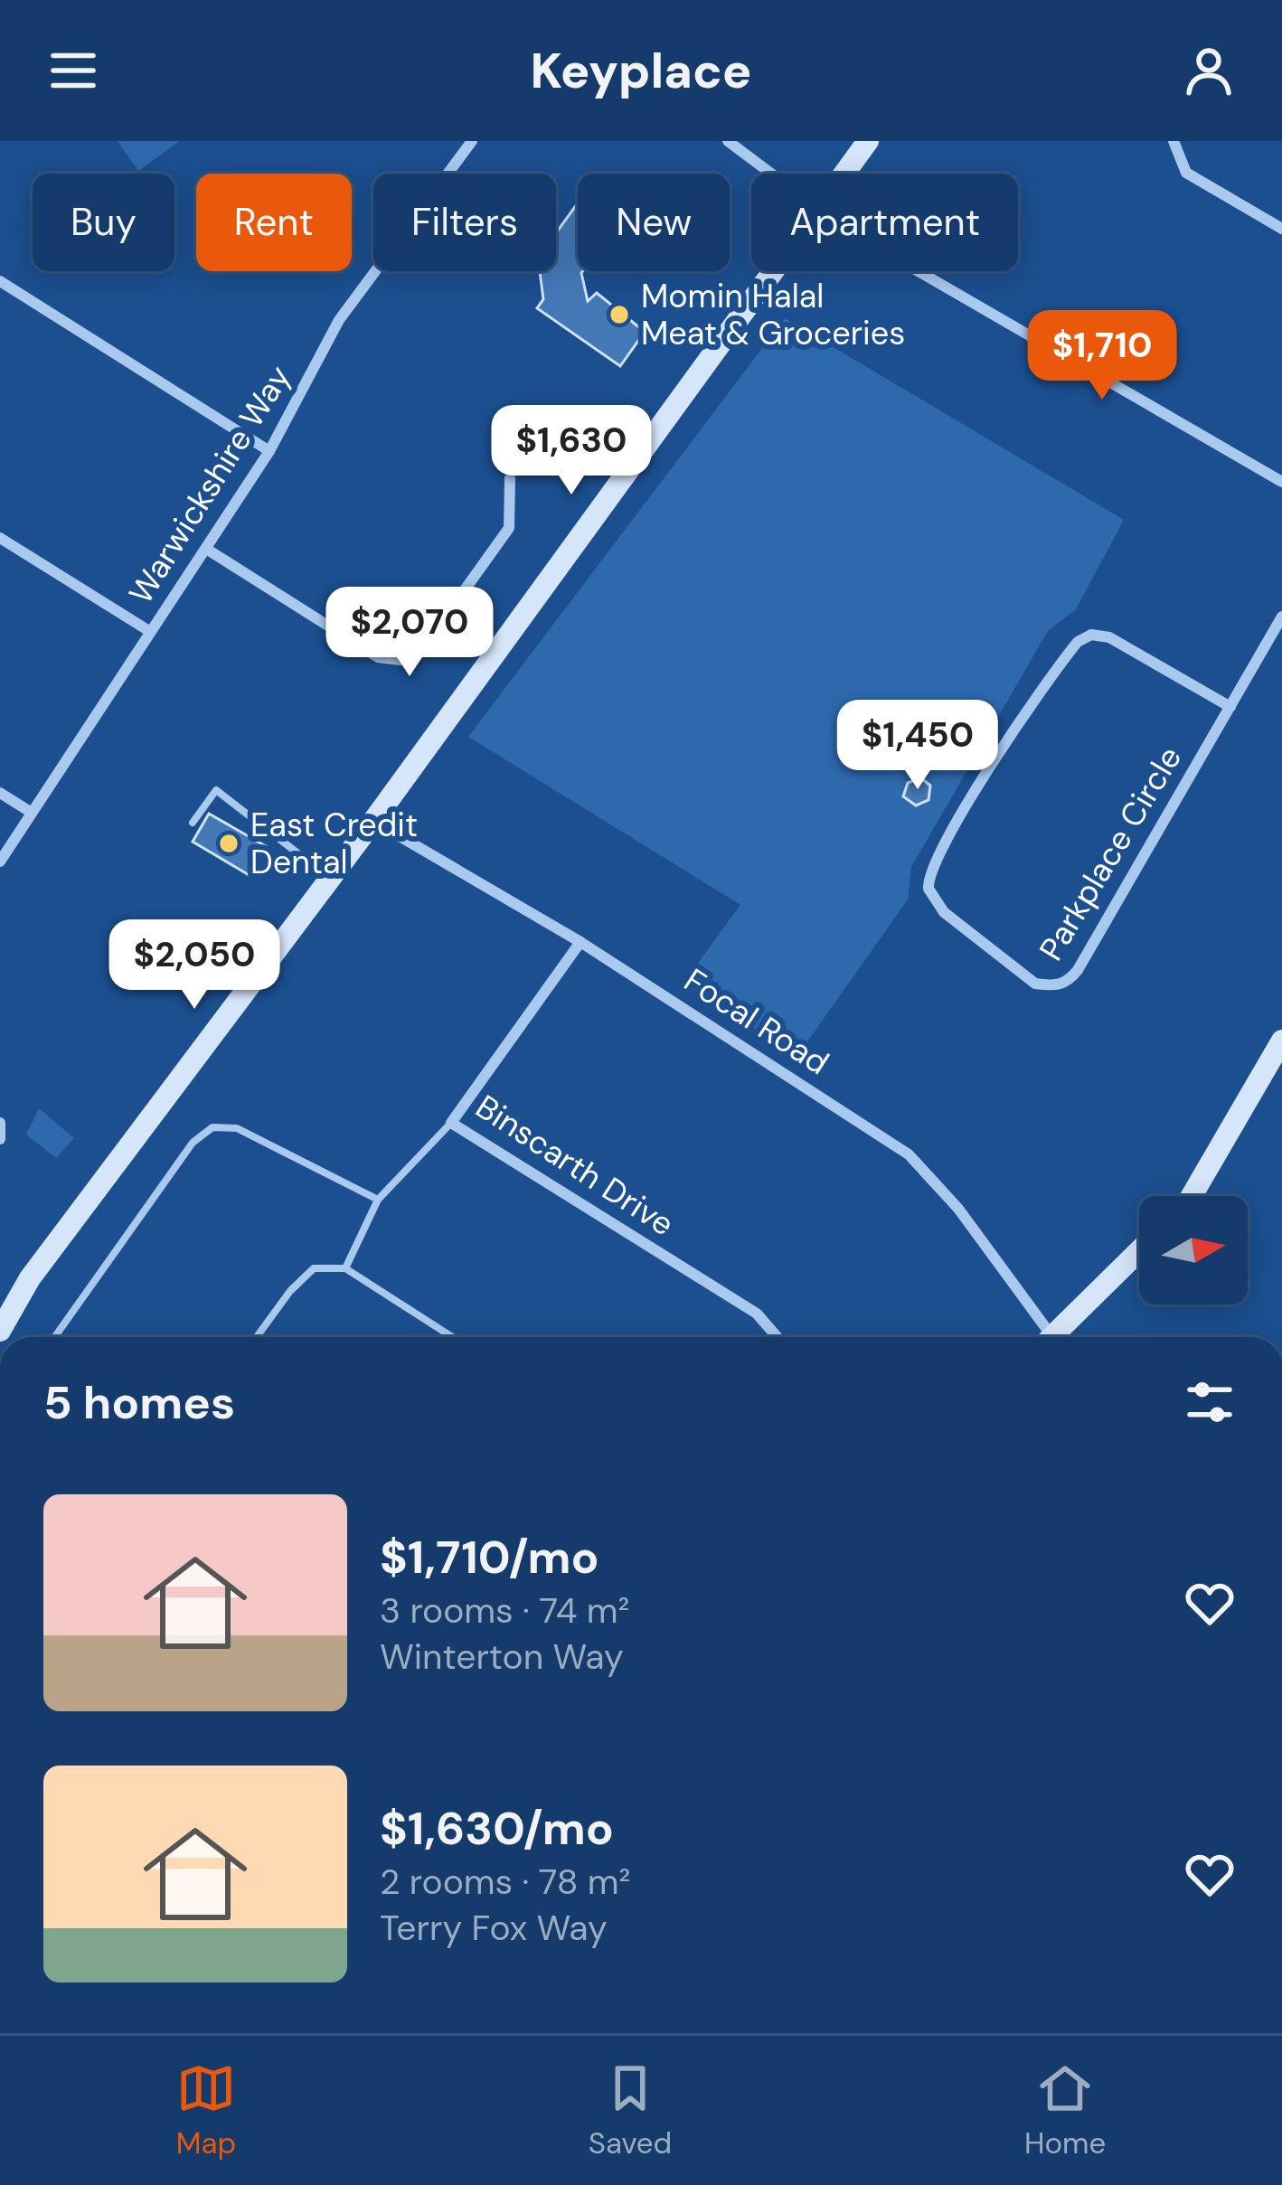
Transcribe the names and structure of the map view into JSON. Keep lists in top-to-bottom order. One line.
{"streets":{"street":["Warwickshire Way","Parkplace Circle","Focal Road","Binscarth Drive"]},"crossings":[["Focal Road","Binscarth Drive"]],"places":["Momin Halal Meat & Groceries","East Credit Dental"],"north":"right","page":{"header":"Keyplace","chip":["Buy","Rent","Filters","New","Apartment"],"price":["$1,710","$1,630","$2,070","$1,450","$2,050"],"heading":"5 homes","list":[{"name":"$1,710/mo","note":"3 rooms · 74 m² · Winterton Way"},{"name":"$1,630/mo","note":"2 rooms · 78 m² · Terry Fox Way"}],"tabs":["Map","Saved","Home"]}}
